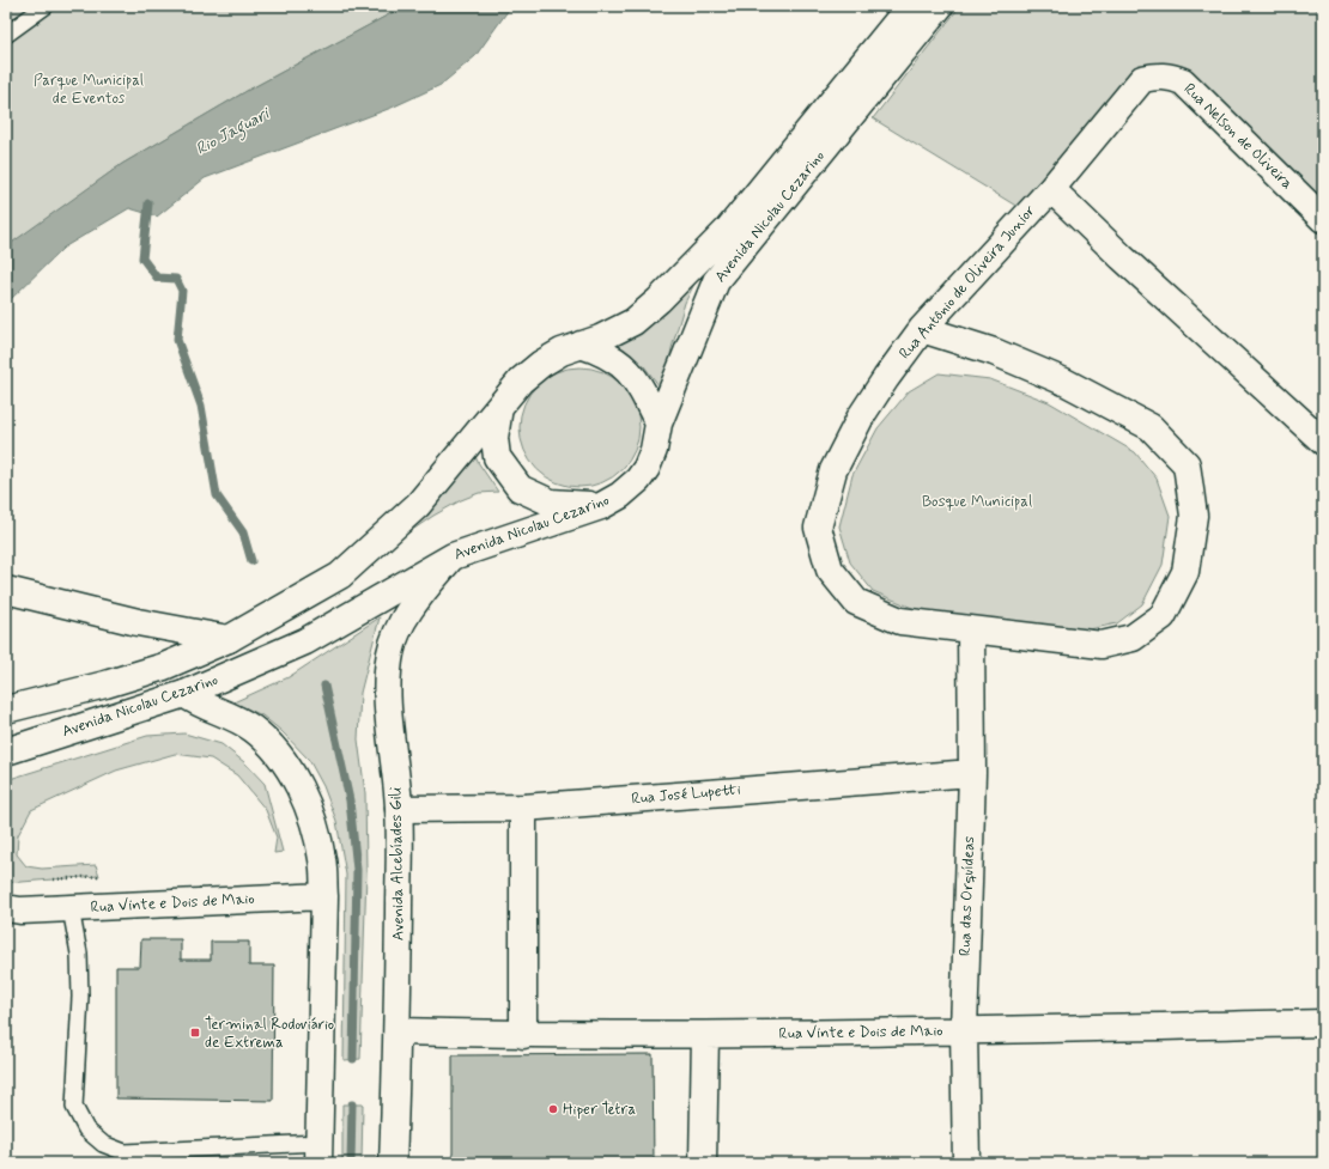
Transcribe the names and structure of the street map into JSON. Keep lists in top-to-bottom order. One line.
{"streets":{"street":["Rua Nelson de Oliveira","Avenida Nicolau Cezarino","Rua Antônio de Oliveira Junior","Rua José Lupetti","Avenida Alcebíades Gili","Rua das Orquídeas","Rua Vinte e Dois de Maio"]},"crossings":[["Rua Nelson de Oliveira","Rua Antônio de Oliveira Junior"],["Avenida Nicolau Cezarino","Avenida Alcebíades Gili"],["Rua Antônio de Oliveira Junior","Rua das Orquídeas"],["Rua José Lupetti","Avenida Alcebíades Gili"],["Rua José Lupetti","Rua das Orquídeas"],["Avenida Alcebíades Gili","Rua Vinte e Dois de Maio"],["Rua das Orquídeas","Rua Vinte e Dois de Maio"]],"water":["Rio Jaguari"],"parks":["Parque Municipal de Eventos","Bosque Municipal"],"places":{"transit":["Terminal Rodoviário de Extrema"],"other":["Hiper Tetra"]}}
